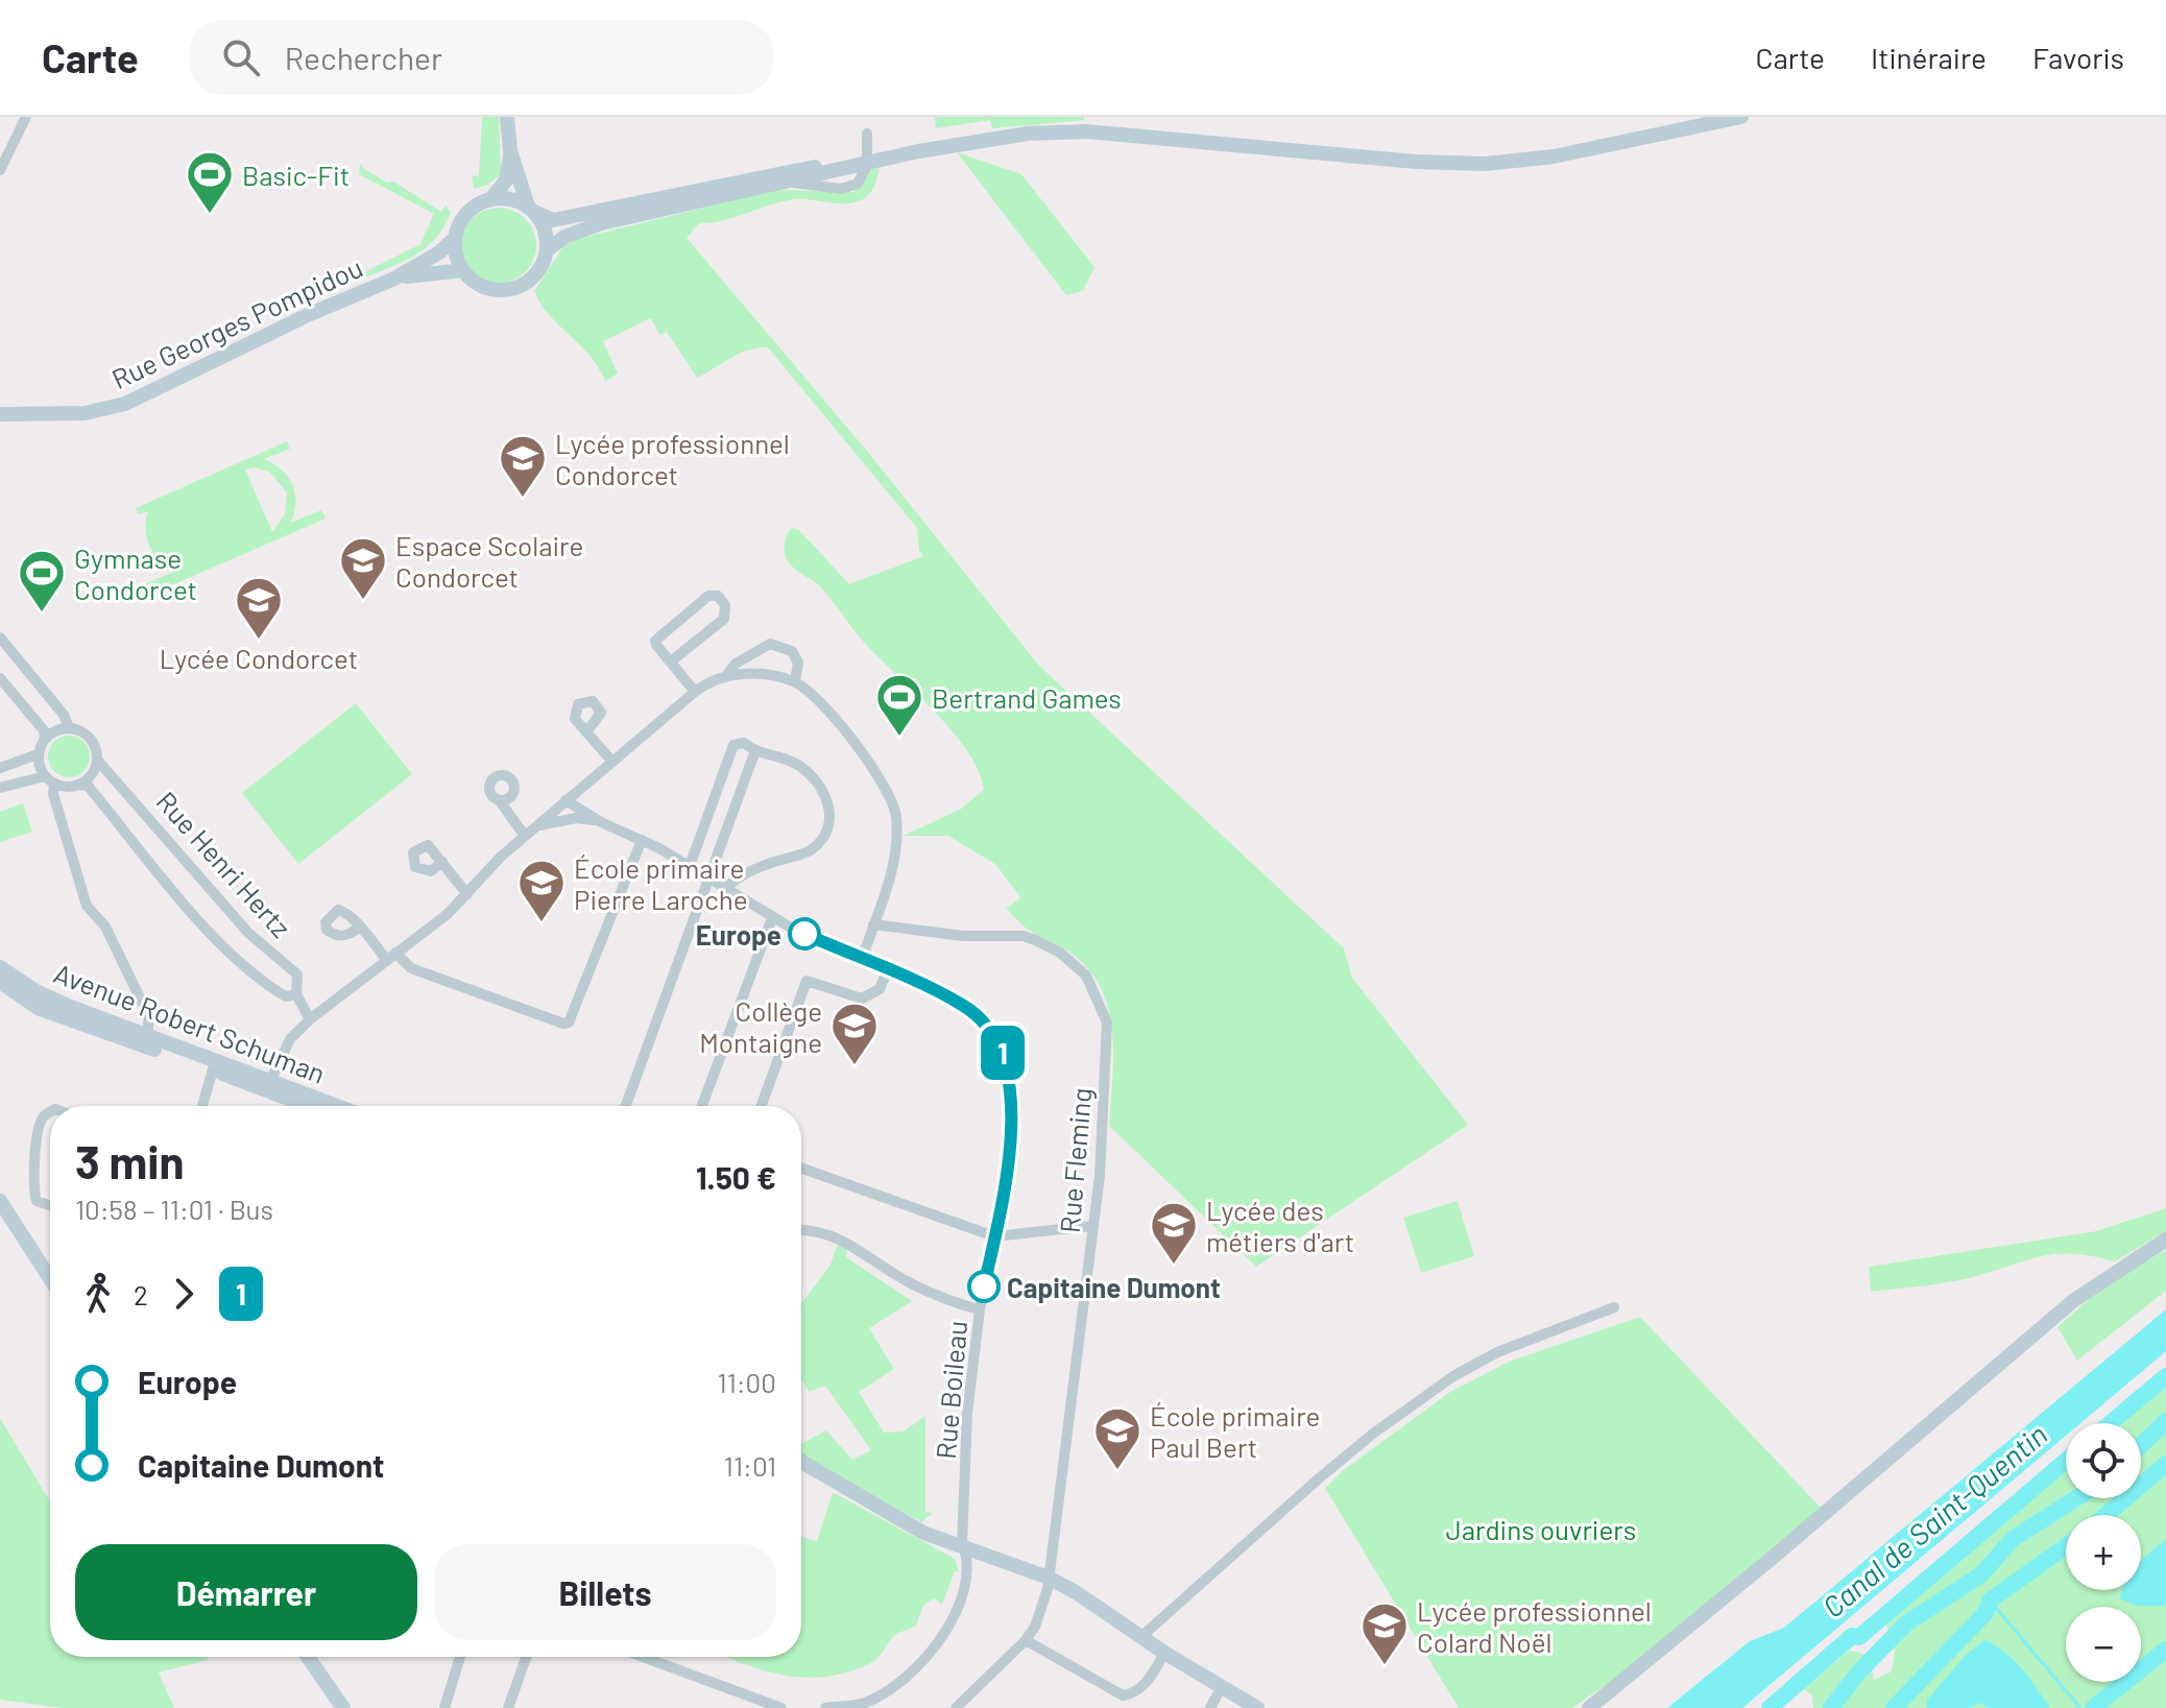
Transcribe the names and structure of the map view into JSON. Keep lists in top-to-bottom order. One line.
{"streets":{"main road":["Rue Georges Pompidou","Avenue Robert Schuman"],"street":["Rue Henri Hertz","Rue Fleming","Rue Boileau"]},"water":["Canal de Saint-Quentin"],"parks":["Jardins ouvriers"],"places":{"sports":["Basic-Fit","Gymnase Condorcet","Bertrand Games"],"school or university":["Lycée professionnel Condorcet","Espace Scolaire Condorcet","Lycée Condorcet","École primaire Pierre Laroche","Collège Montaigne","Lycée des métiers d'art","École primaire Paul Bert","Lycée professionnel Colard Noël"],"other":["Europe","Capitaine Dumont"]},"lines":["bus line 1"],"page":{"header":"Carte","search":"Rechercher","nav":["Carte","Itinéraire","Favoris"],"on_map":"1","heading":["3 min","10:58 – 11:01 · Bus","1.50 €"],"legs":["2","1"],"list":[{"name":"Europe","value":"11:00"},{"name":"Capitaine Dumont","value":"11:01"}],"map_buttons":["+","−"],"buttons":["Démarrer","Billets"]}}
